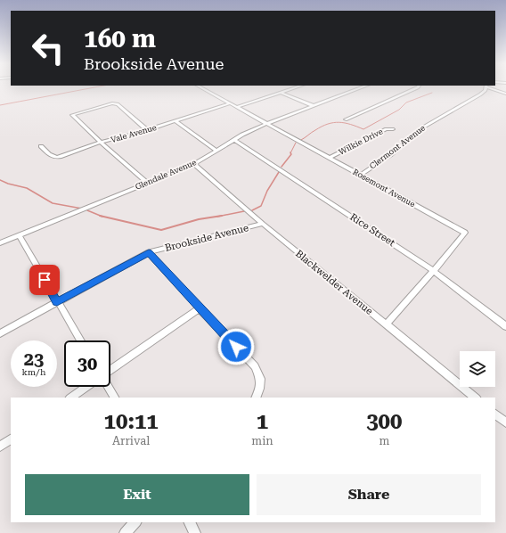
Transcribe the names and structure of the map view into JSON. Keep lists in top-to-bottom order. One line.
{"streets":{"street":["Vale Avenue","Wilkie Drive","Clermont Avenue","Glendale Avenue","Rosemont Avenue","Rice Street","Brookside Avenue","Blackwelder Avenue"]},"crossings":[["Vale Avenue","Rosemont Avenue"],["Wilkie Drive","Rosemont Avenue"],["Clermont Avenue","Rosemont Avenue"],["Glendale Avenue","Rosemont Avenue"],["Glendale Avenue","Rice Street"],["Glendale Avenue","Blackwelder Avenue"],["Rosemont Avenue","Rice Street"],["Rosemont Avenue","Blackwelder Avenue"],["Brookside Avenue","Blackwelder Avenue"]],"page":{"turn":["160 m","Brookside Avenue"],"speed":"23 km/h","limit":"30","eta":["10:11","Arrival","1","min","300","m"],"buttons":["Exit","Share"]}}
